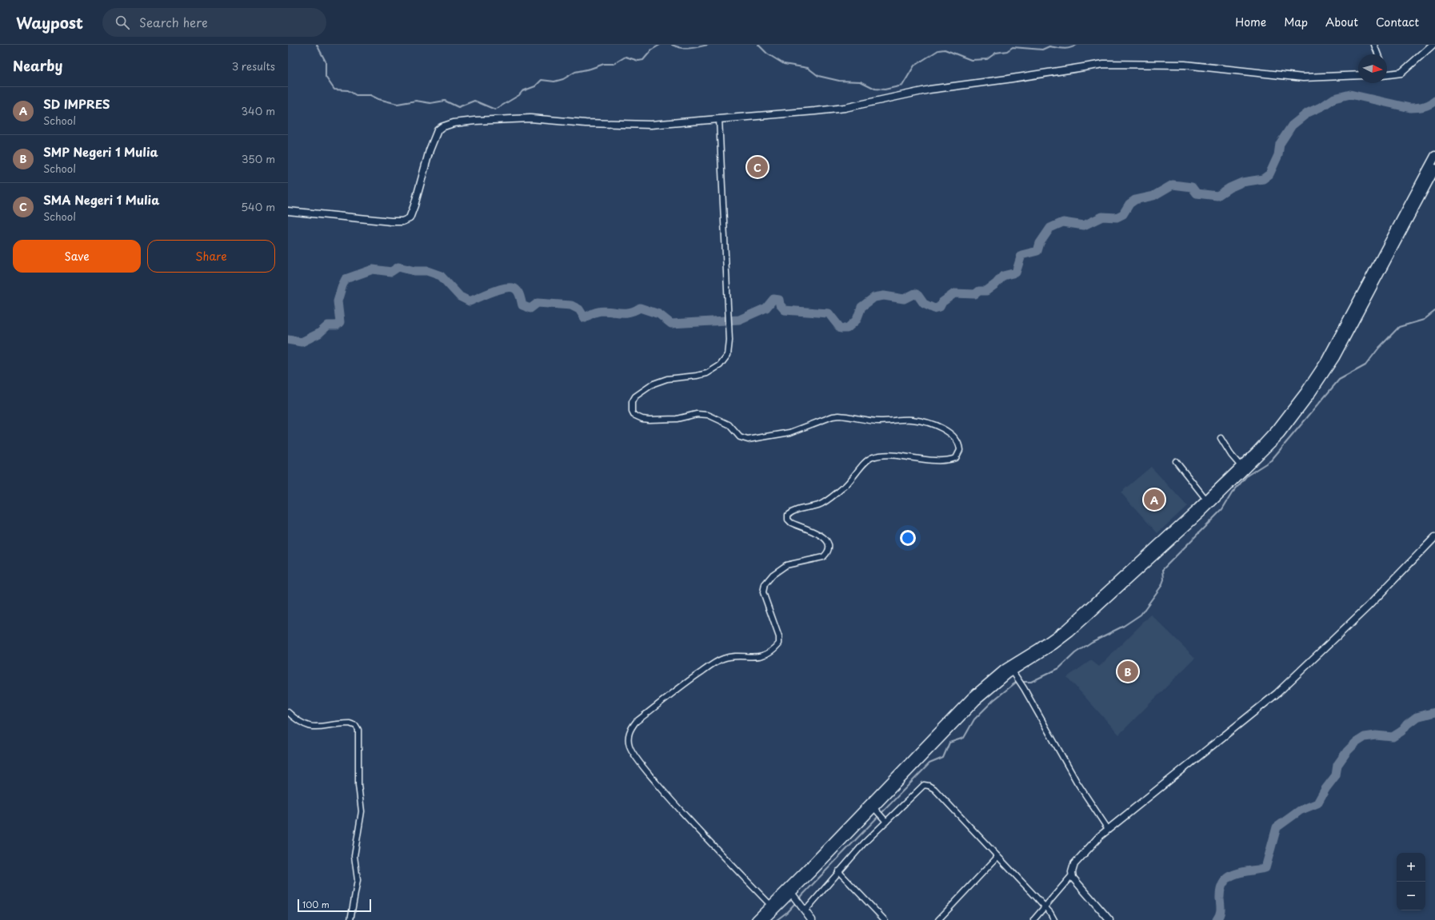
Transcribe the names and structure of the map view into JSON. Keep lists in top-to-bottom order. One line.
{"scale_bar":"100 m","north":"right","page":{"header":"Waypost","search":"Search here","nav":["Home","Map","About","Contact"],"heading":["Nearby","3 results"],"list":[{"mark":"A","name":"SD IMPRES","note":"School","value":"340 m"},{"mark":"B","name":"SMP Negeri 1 Mulia","note":"School","value":"350 m"},{"mark":"C","name":"SMA Negeri 1 Mulia","note":"School","value":"540 m"}],"pins":["C","A","B"],"buttons":["Save","Share"],"map_buttons":["+","−"],"scale":"100 m"}}
